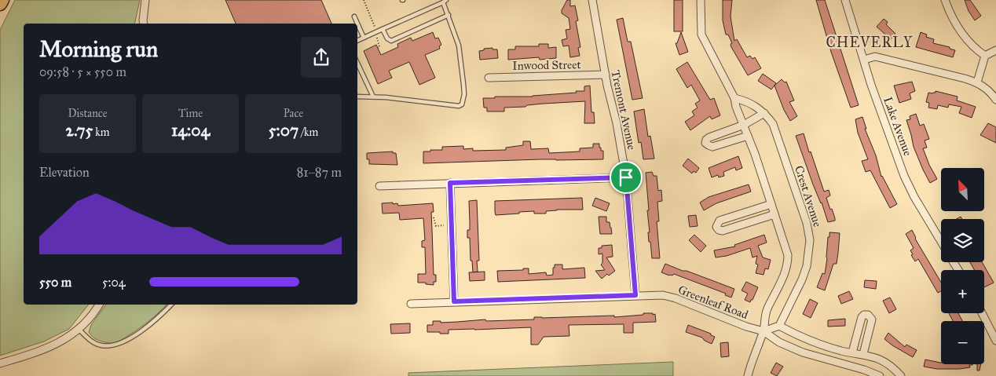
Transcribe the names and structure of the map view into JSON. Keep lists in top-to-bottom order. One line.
{"streets":{"street":["Inwood Street","Tremont Avenue","Lake Avenue","Crest Avenue","Greenleaf Road"]},"crossings":[["Inwood Street","Tremont Avenue"],["Tremont Avenue","Greenleaf Road"]],"districts":["CHEVERLY"],"north":"top left","page":{"heading":["Morning run","09:58 · 5 × 550 m"],"stats":[["Distance","2.75 km"],["Time","14:04"],["Pace","5:07 /km"]],"chart":["Elevation","81–87 m"],"map_buttons":["+","−"],"list":[{"name":"550 m","note":"5:04"}]}}
